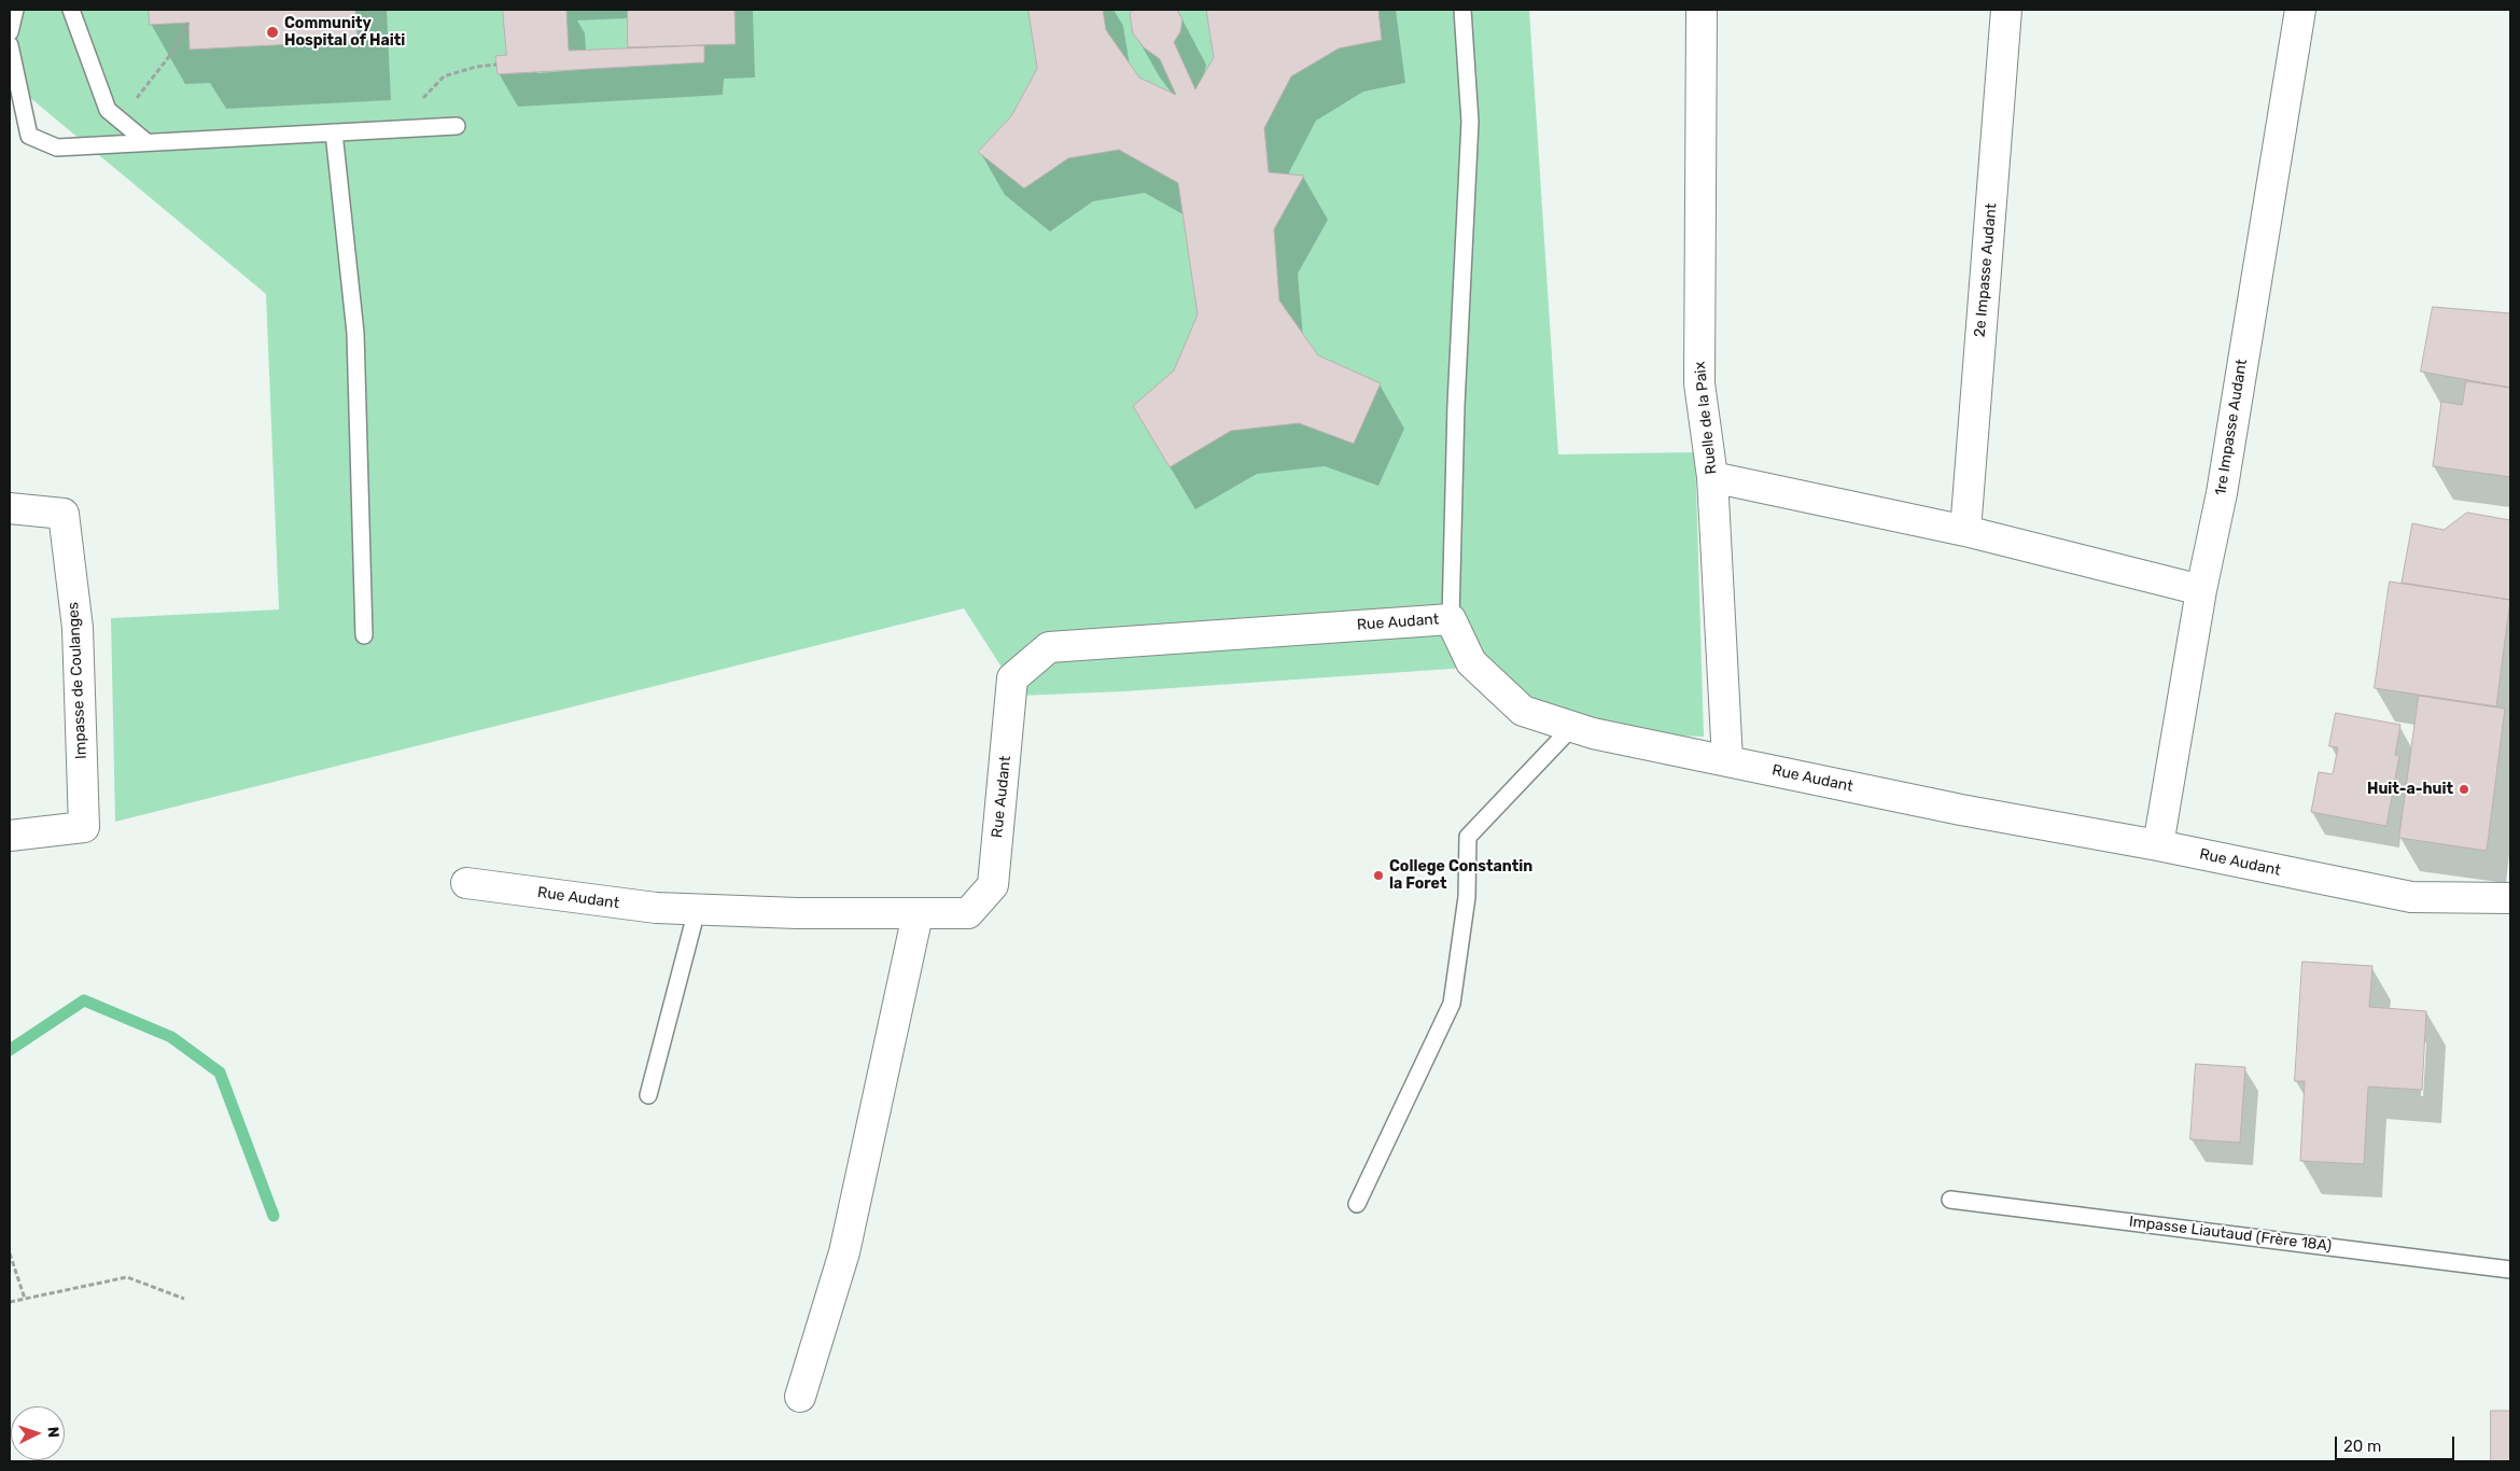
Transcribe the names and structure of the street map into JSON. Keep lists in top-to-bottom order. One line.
{"streets":{"street":["2e Impasse Audant","Ruelle de la Paix","1re Impasse Audant","Rue Audant","Impasse de Coulanges"],"lane":["Impasse Liautaud (Frère 18A)"]},"crossings":[["Ruelle de la Paix","Rue Audant"],["1re Impasse Audant","Rue Audant"]],"places":["Community Hospital of Haiti","Huit-a-huit","College Constantin la Foret"],"scale_bar":"20 m","north":"right"}
